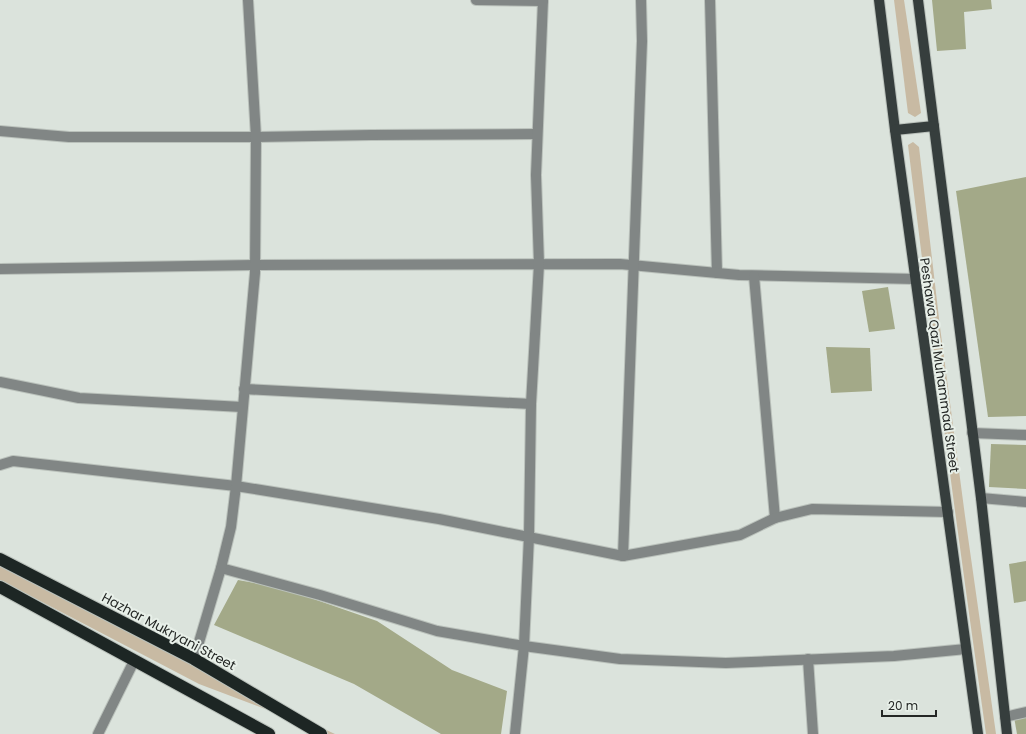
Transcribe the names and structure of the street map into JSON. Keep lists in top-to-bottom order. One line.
{"streets":{"highway":["Hazhar Mukryani Street"],"main road":["Peshawa Qazi Muhammad Street"]},"scale_bar":"20 m"}
